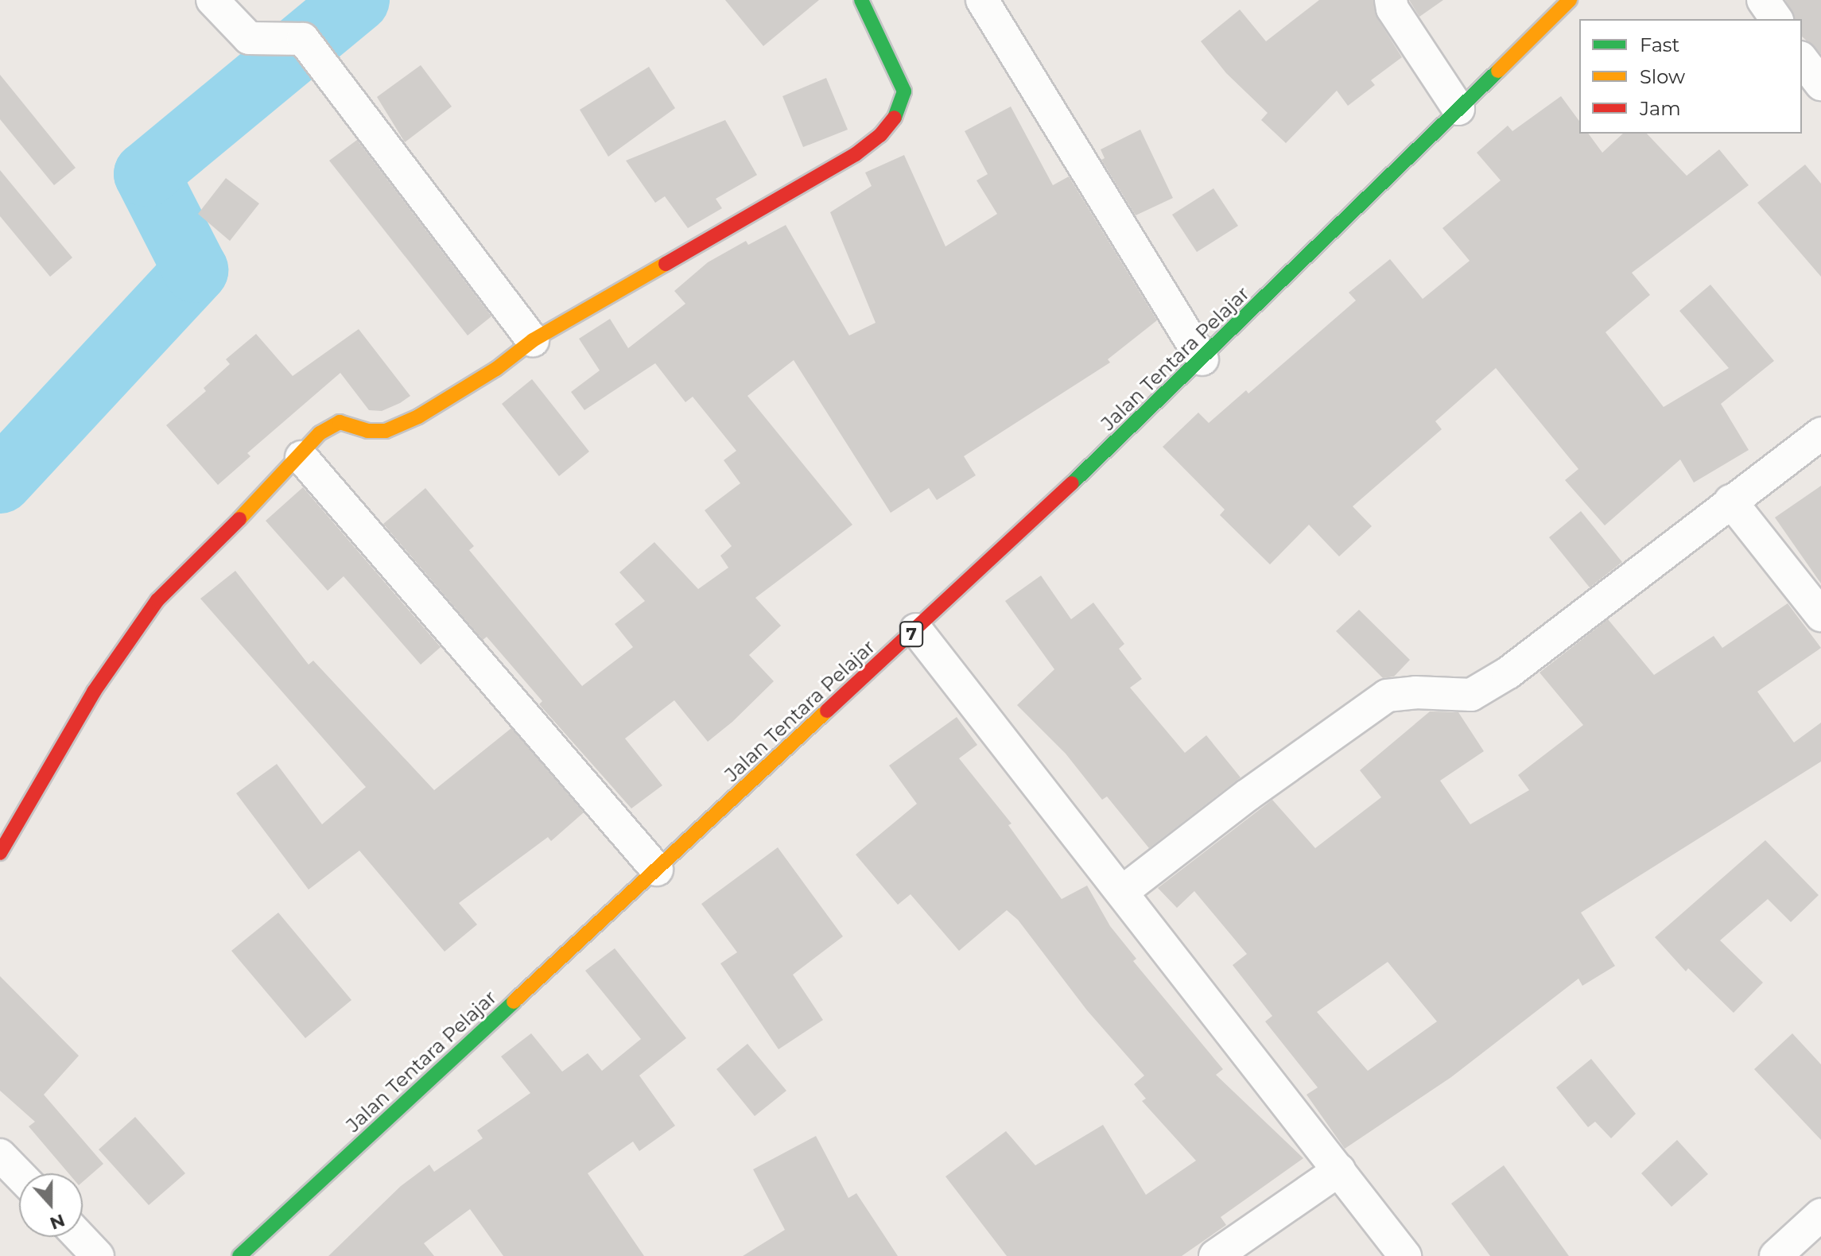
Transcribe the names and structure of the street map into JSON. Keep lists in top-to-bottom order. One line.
{"streets":{"main road":["Jalan Tentara Pelajar","7"]},"legend":["Fast","Slow","Jam"],"north":"bottom"}
